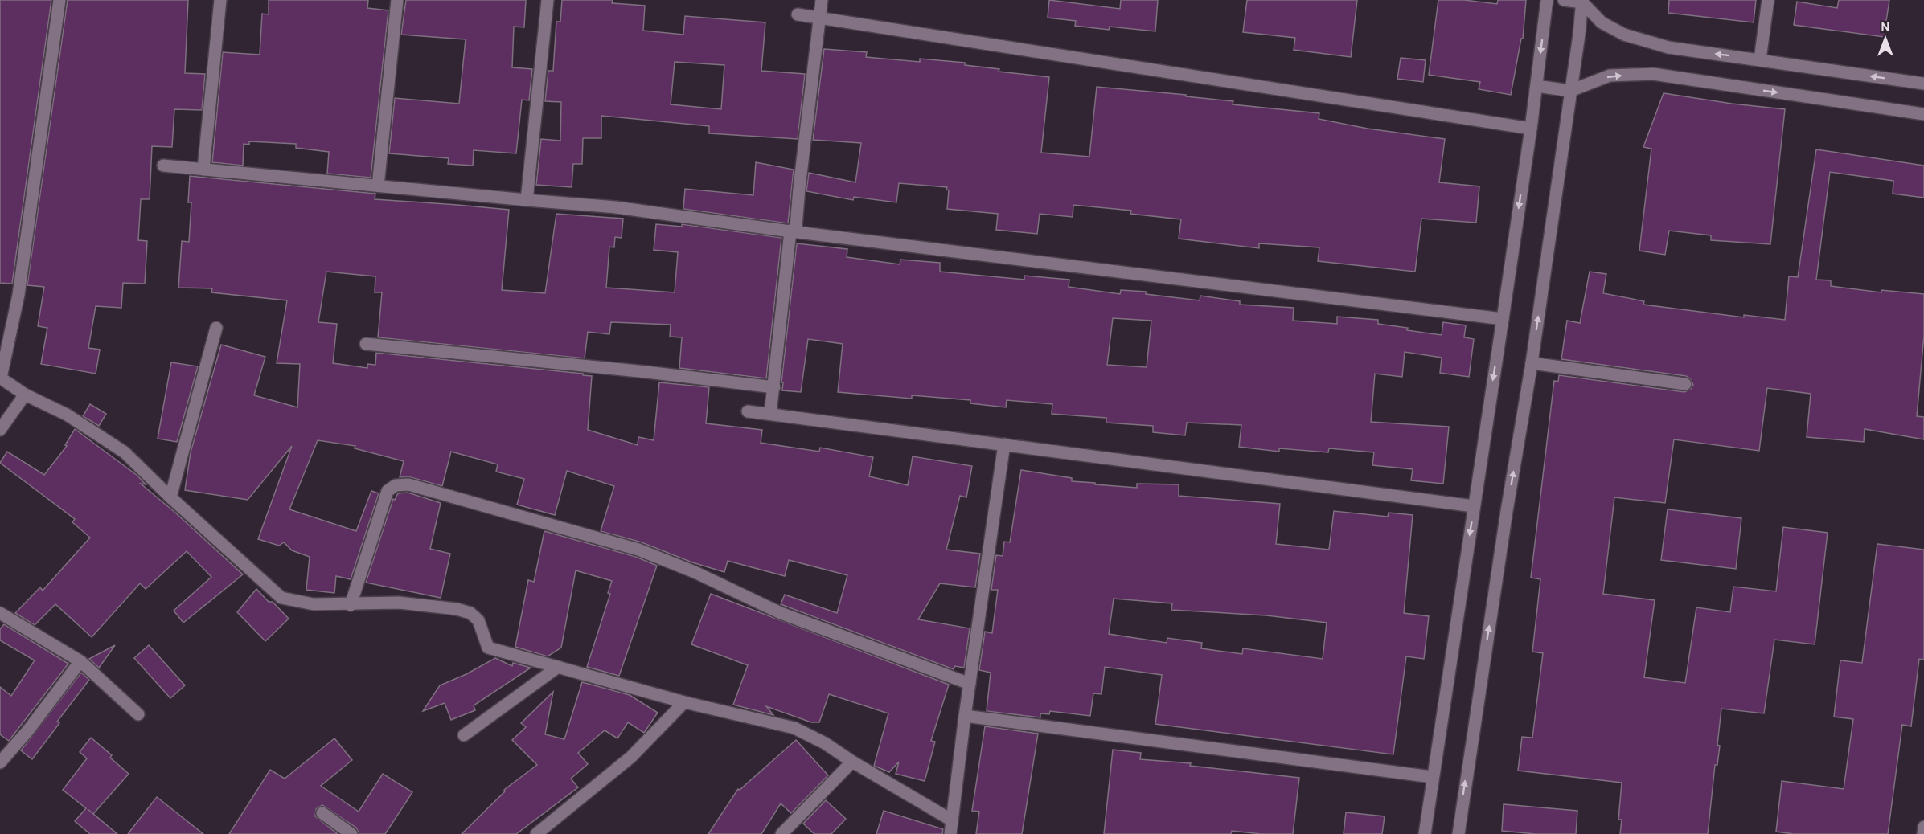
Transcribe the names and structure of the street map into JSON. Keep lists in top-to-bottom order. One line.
{"north":"top"}
